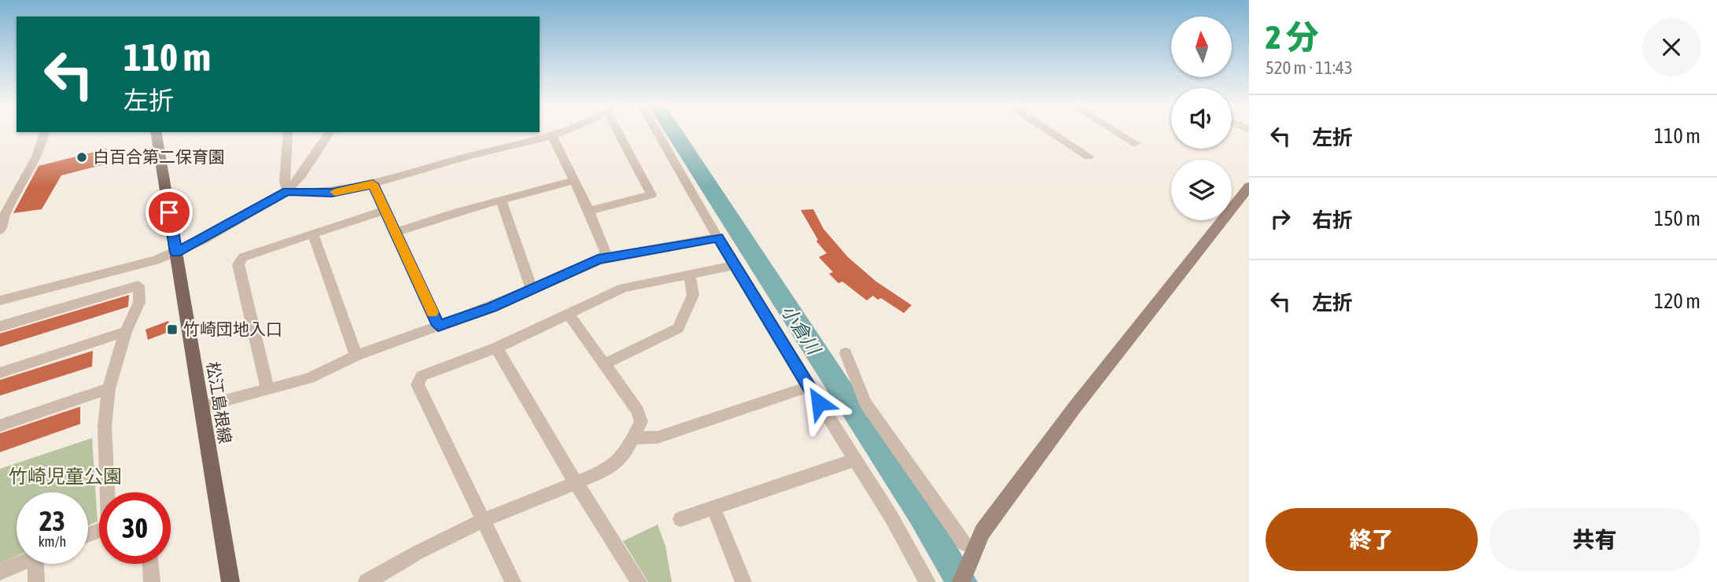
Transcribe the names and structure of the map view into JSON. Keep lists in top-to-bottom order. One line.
{"streets":{"main road":["松江島根線"]},"water":["小倉川"],"parks":["竹崎児童公園"],"places":{"other":["白百合第二保育園"],"transit":["竹崎団地入口"]},"north":"top","page":{"heading":["2 分","520 m · 11:43"],"turn":["110 m","左折"],"list":[{"name":"左折","value":"110 m"},{"name":"右折","value":"150 m"},{"name":"左折","value":"120 m"}],"speed":"23 km/h","limit":"30","buttons":["終了","共有"]}}
